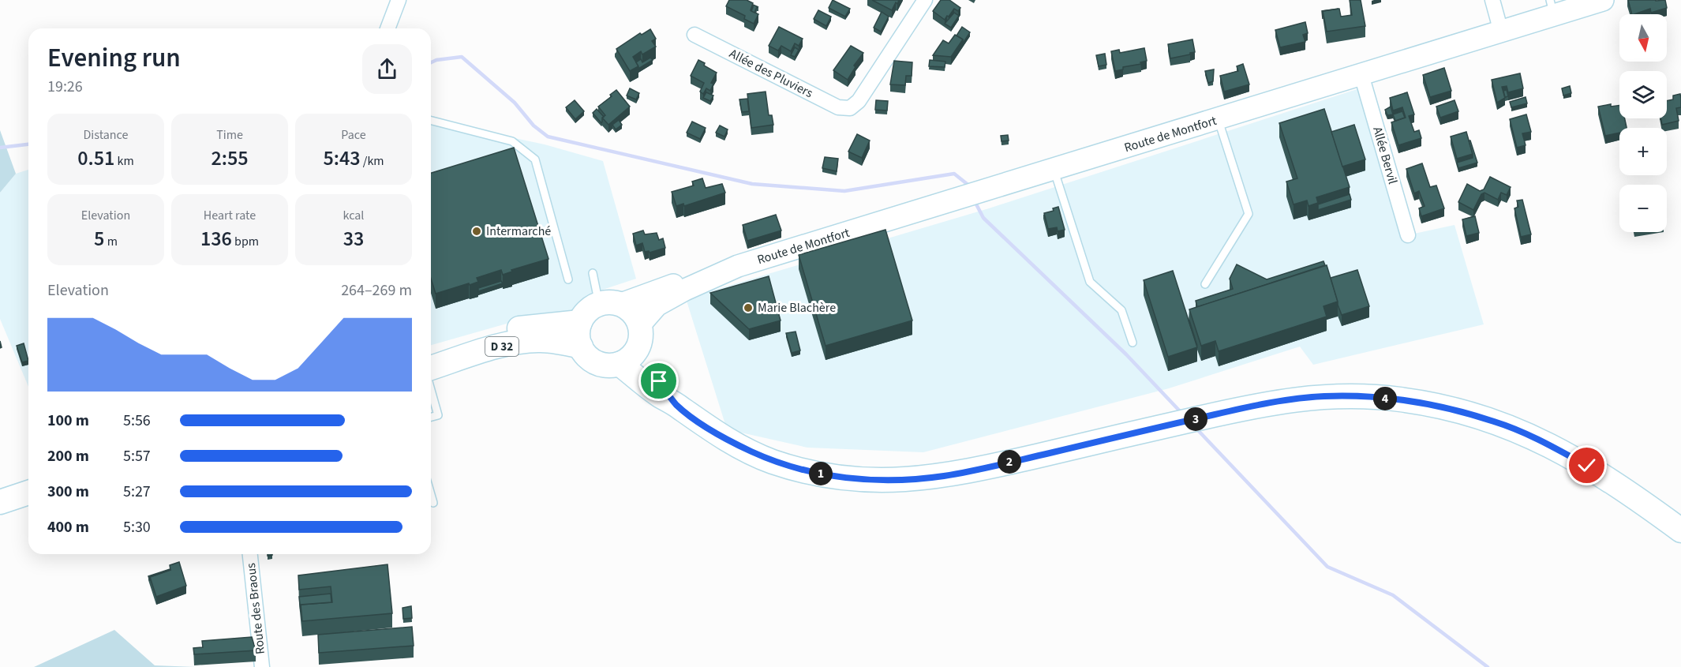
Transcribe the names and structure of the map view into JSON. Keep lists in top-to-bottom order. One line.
{"streets":{"main road":["Route de Montfort","D 32"],"street":["Allée des Pluviers","Allée Bervil","Route des Braous"]},"crossings":[["Route de Montfort","Allée Bervil"],["Route de Montfort","D 32"]],"places":["Intermarché","Marie Blachère"],"north":"bottom","page":{"map_buttons":["+","−"],"heading":["Evening run","19:26"],"stats":[["Distance","0.51 km"],["Time","2:55"],["Pace","5:43 /km"],["Elevation","5 m"],["Heart rate","136 bpm"],["kcal","33"]],"chart":["Elevation","264–269 m"],"pins":["4","3","2","1"],"list":[{"name":"100 m","note":"5:56"},{"name":"200 m","note":"5:57"},{"name":"300 m","note":"5:27"},{"name":"400 m","note":"5:30"}]}}
